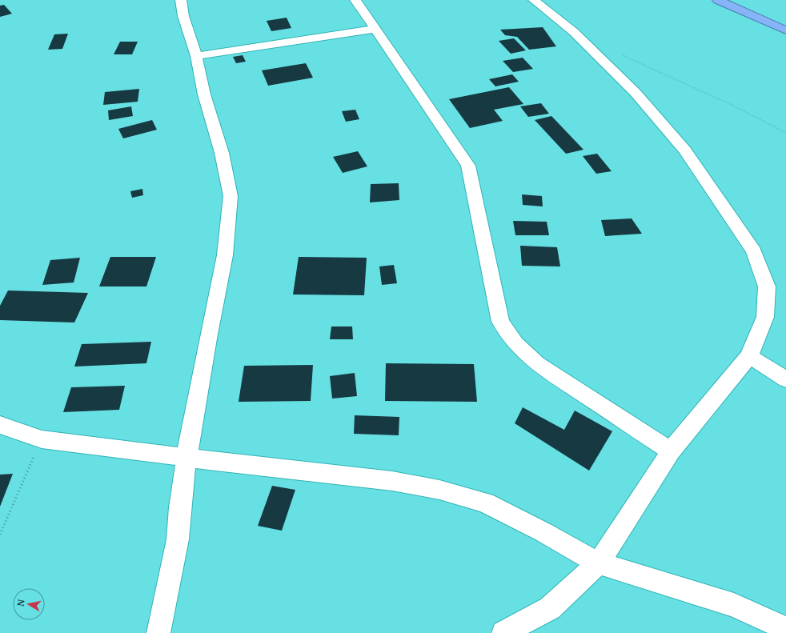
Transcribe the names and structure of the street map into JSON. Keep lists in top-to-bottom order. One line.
{"north":"left"}
